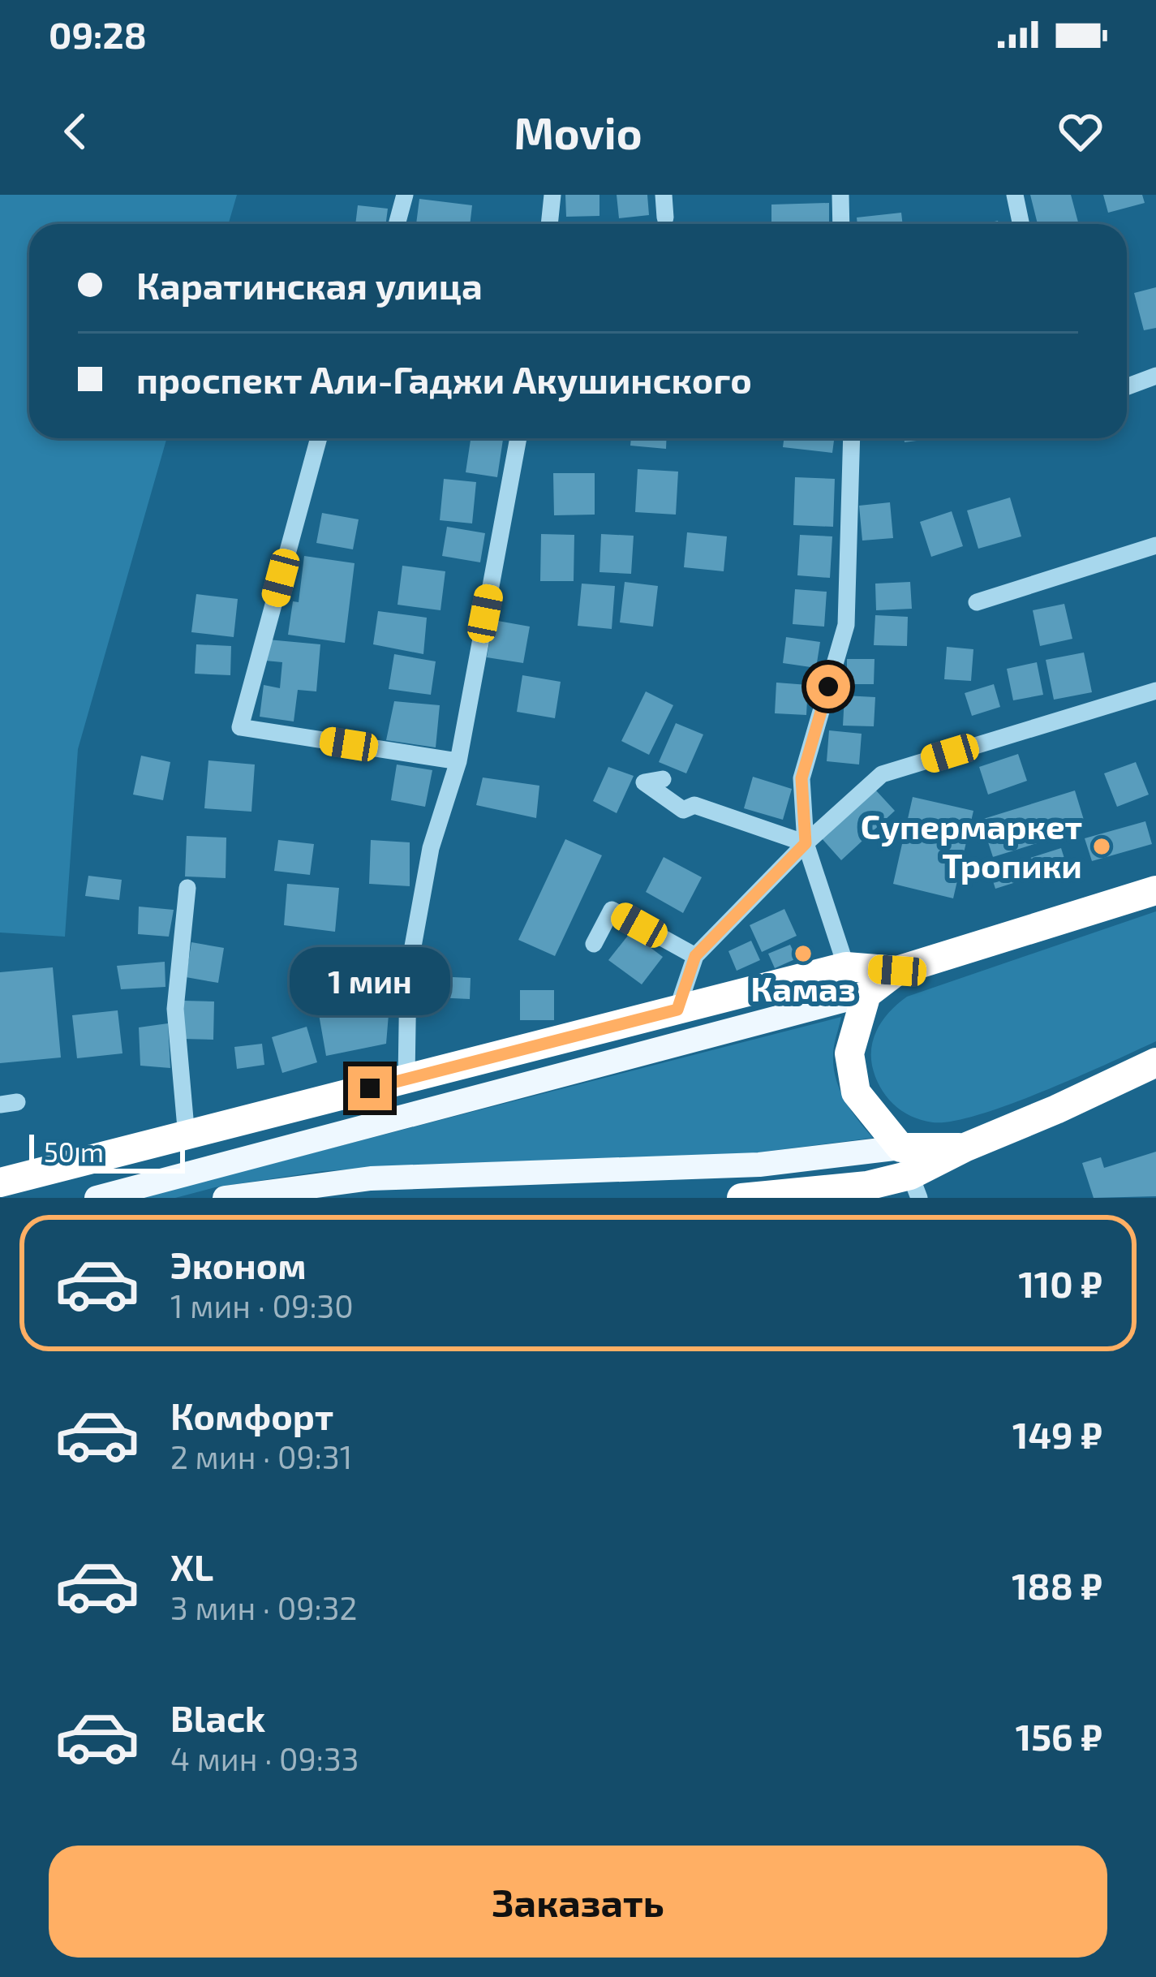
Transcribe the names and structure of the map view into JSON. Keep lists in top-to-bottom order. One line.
{"places":["Супермаркет Тропики","Камаз"],"scale_bar":"50 m","page":{"status":"09:28","header":"Movio","banner":["Каратинская улица","проспект Али-Гаджи Акушинского"],"bubble":"1 мин","scale":"50 m","list":[{"name":"Эконом","note":"1 мин · 09:30","value":"110 ₽"},{"name":"Комфорт","note":"2 мин · 09:31","value":"149 ₽"},{"name":"XL","note":"3 мин · 09:32","value":"188 ₽"},{"name":"Black","note":"4 мин · 09:33","value":"156 ₽"}],"buttons":"Заказать"}}
